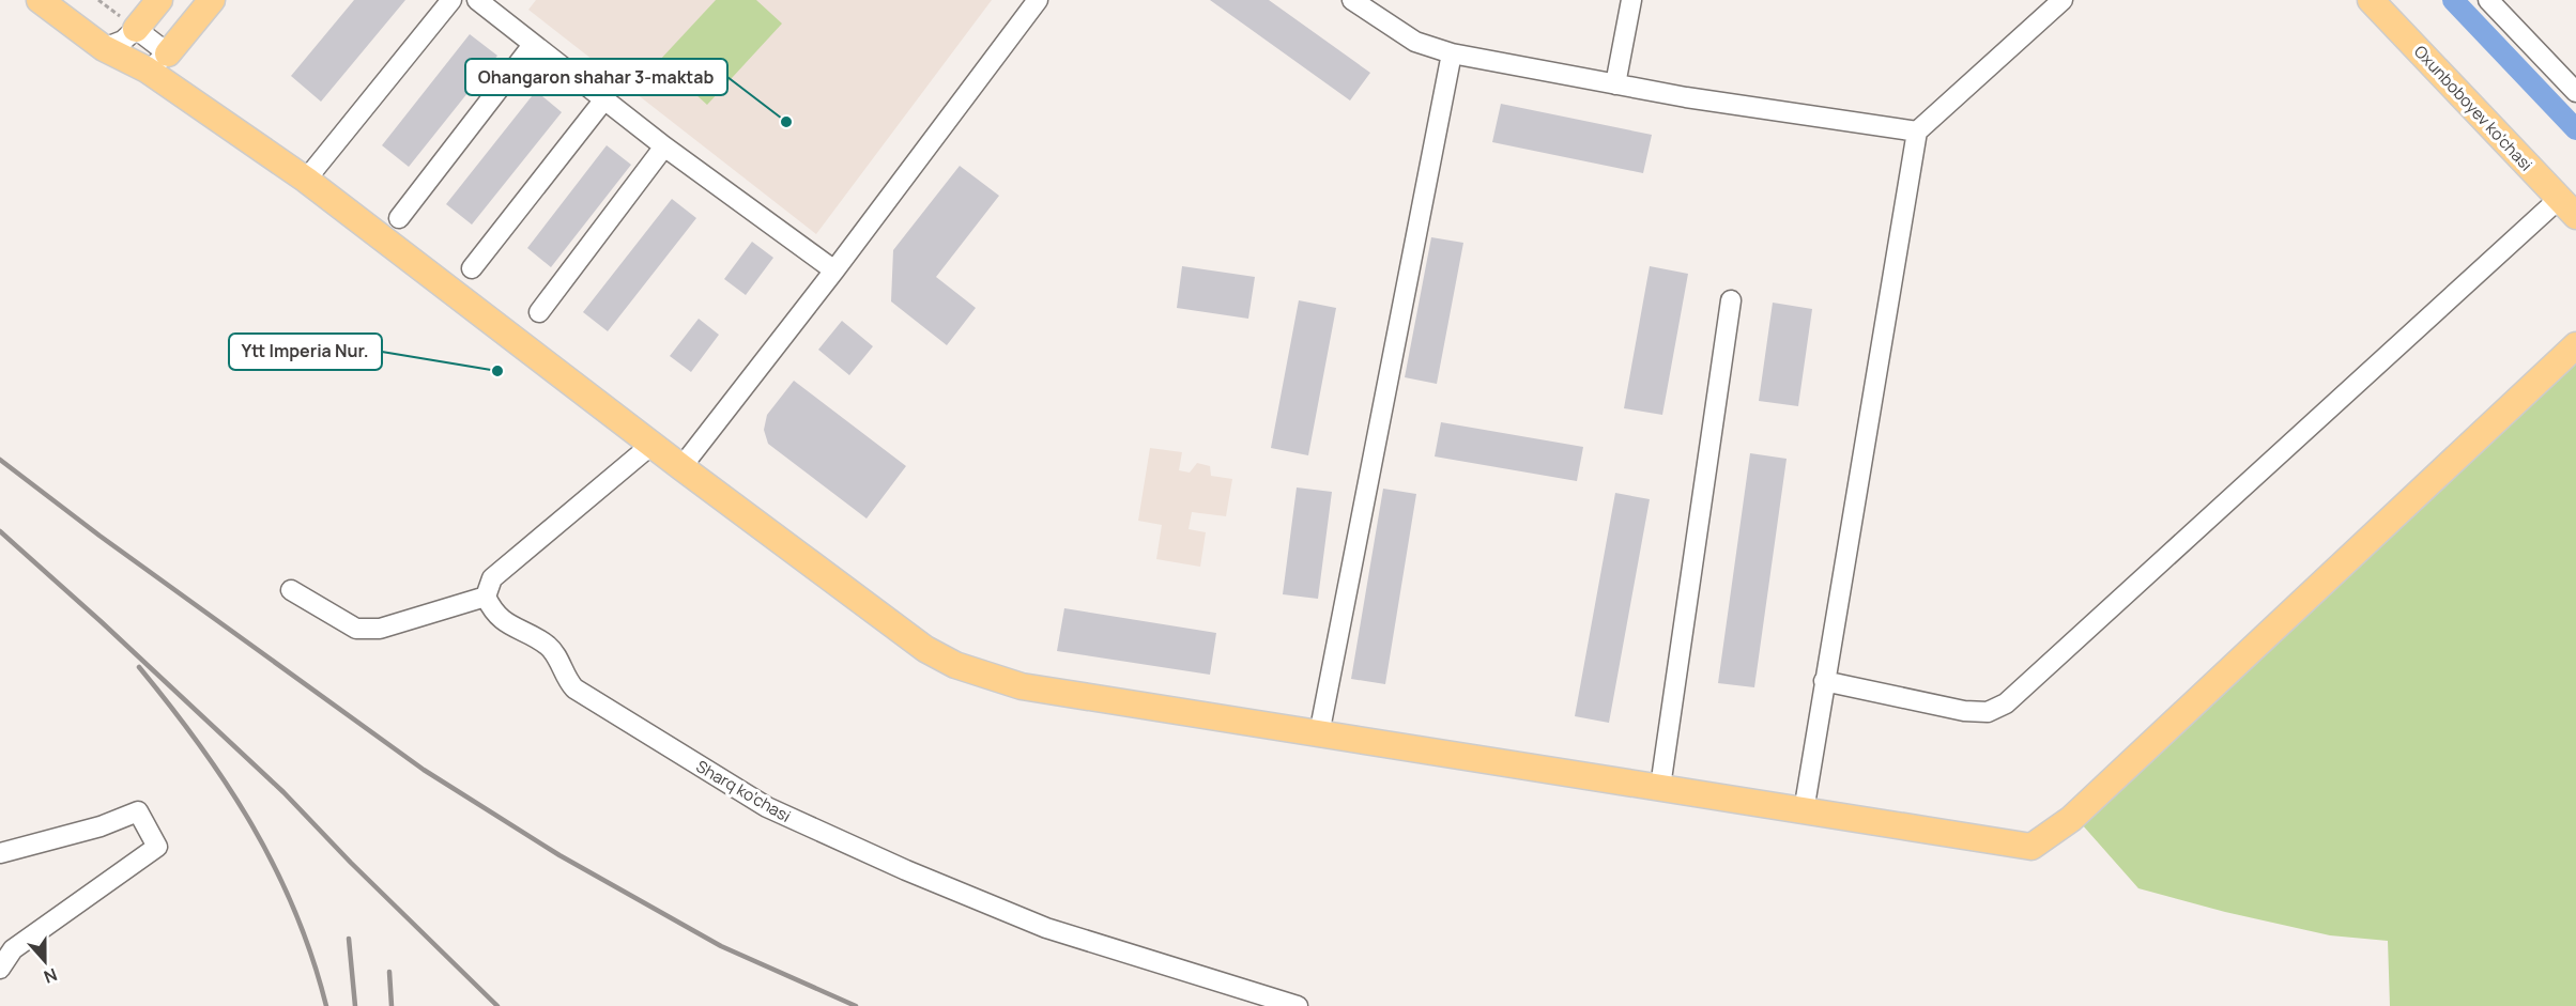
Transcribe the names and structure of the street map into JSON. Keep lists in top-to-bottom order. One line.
{"streets":{"main road":["Oxunboboyev ko'chasi"],"street":["Sharq ko'chasi"]},"places":["Ohangaron shahar 3-maktab","Ytt Imperia Nur."],"north":"bottom"}
